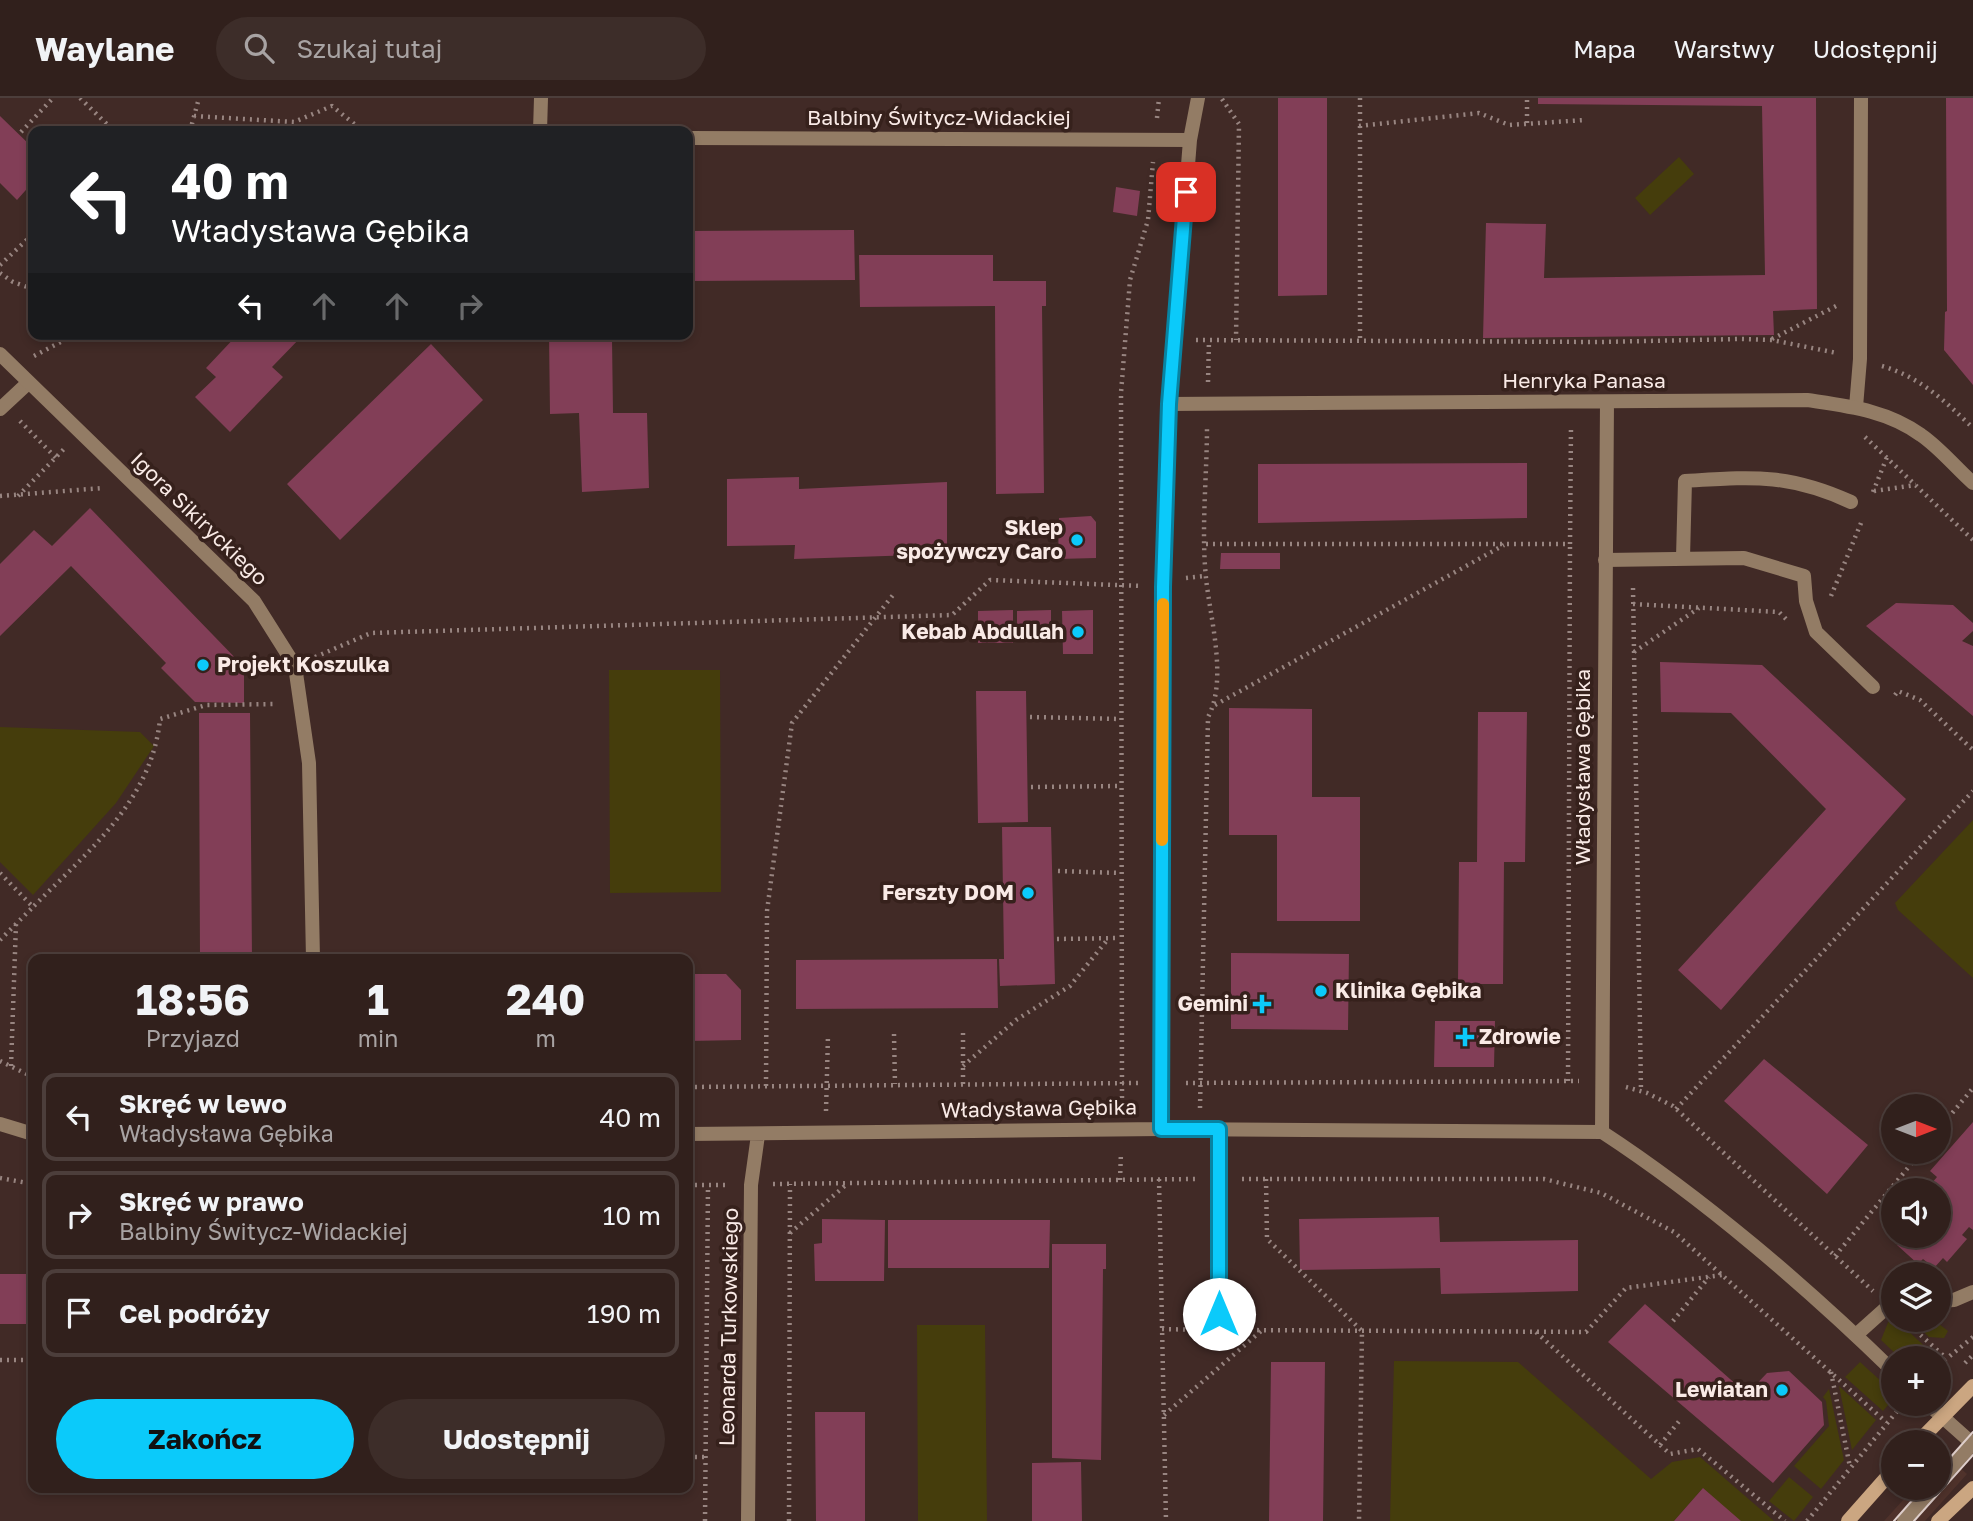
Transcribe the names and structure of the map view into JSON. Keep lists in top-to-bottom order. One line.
{"streets":{"street":["Balbiny Świtycz-Widackiej","Henryka Panasa","Igora Sikiryckiego","Władysława Gębika","Leonarda Turkowskiego"]},"crossings":[["Henryka Panasa","Władysława Gębika"],["Władysława Gębika","Leonarda Turkowskiego"]],"places":{"other":["Sklep spożywczy Caro","Kebab Abdullah","Projekt Koszulka","Ferszty DOM","Klinika Gębika","Lewiatan"],"health":["Gemini","Zdrowie"]},"north":"right","page":{"header":"Waylane","search":"Szukaj tutaj","nav":["Mapa","Warstwy","Udostępnij"],"turn":["40 m","Władysława Gębika"],"eta":["18:56","Przyjazd","1","min","240","m"],"list":[{"name":"Skręć w lewo","note":"Władysława Gębika","value":"40 m"},{"name":"Skręć w prawo","note":"Balbiny Świtycz-Widackiej","value":"10 m"},{"name":"Cel podróży","value":"190 m"}],"map_buttons":["+","−"],"buttons":["Zakończ","Udostępnij"]}}
